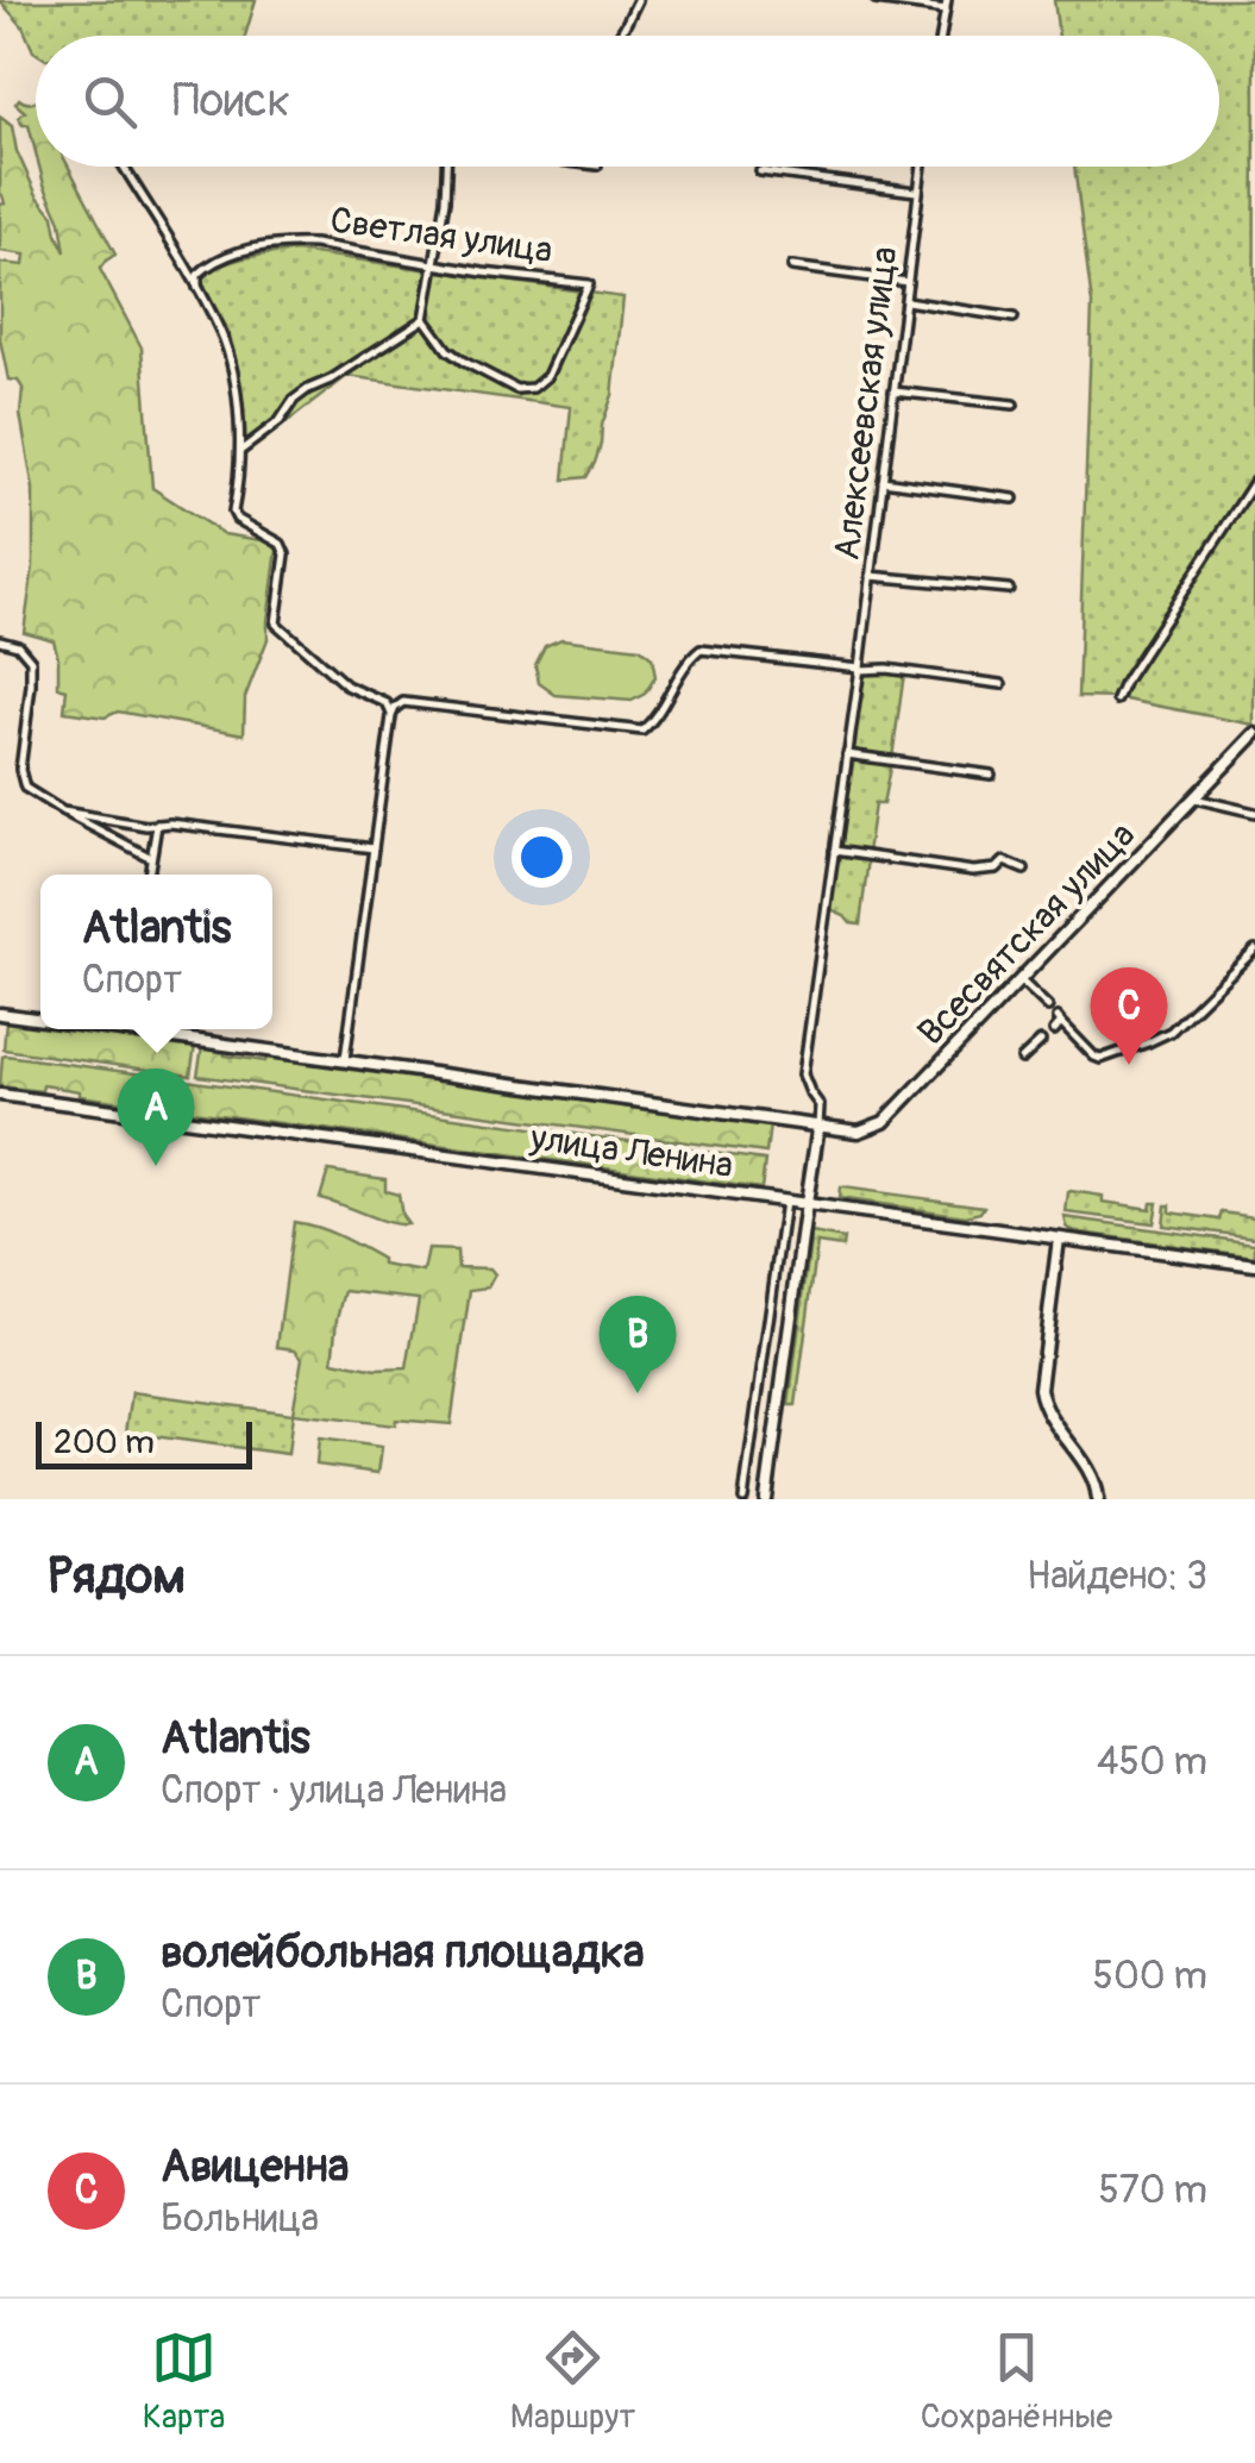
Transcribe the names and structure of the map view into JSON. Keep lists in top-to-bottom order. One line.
{"streets":{"street":["Светлая улица","Алексеевская улица","Всесвятская улица","улица Ленина"]},"crossings":[["Алексеевская улица","Всесвятская улица"]],"scale_bar":"200 m","page":{"search":"Поиск","popup":["Atlantis","Спорт"],"pins":["C","A","B"],"scale":"200 m","heading":["Рядом","Найдено: 3"],"list":[{"mark":"A","name":"Atlantis","note":"Спорт · улица Ленина","value":"450 m"},{"mark":"B","name":"волейбольная площадка","note":"Спорт","value":"500 m"},{"mark":"C","name":"Авиценна","note":"Больница","value":"570 m"}],"nav":["Карта","Маршрут","Сохранённые"]}}
